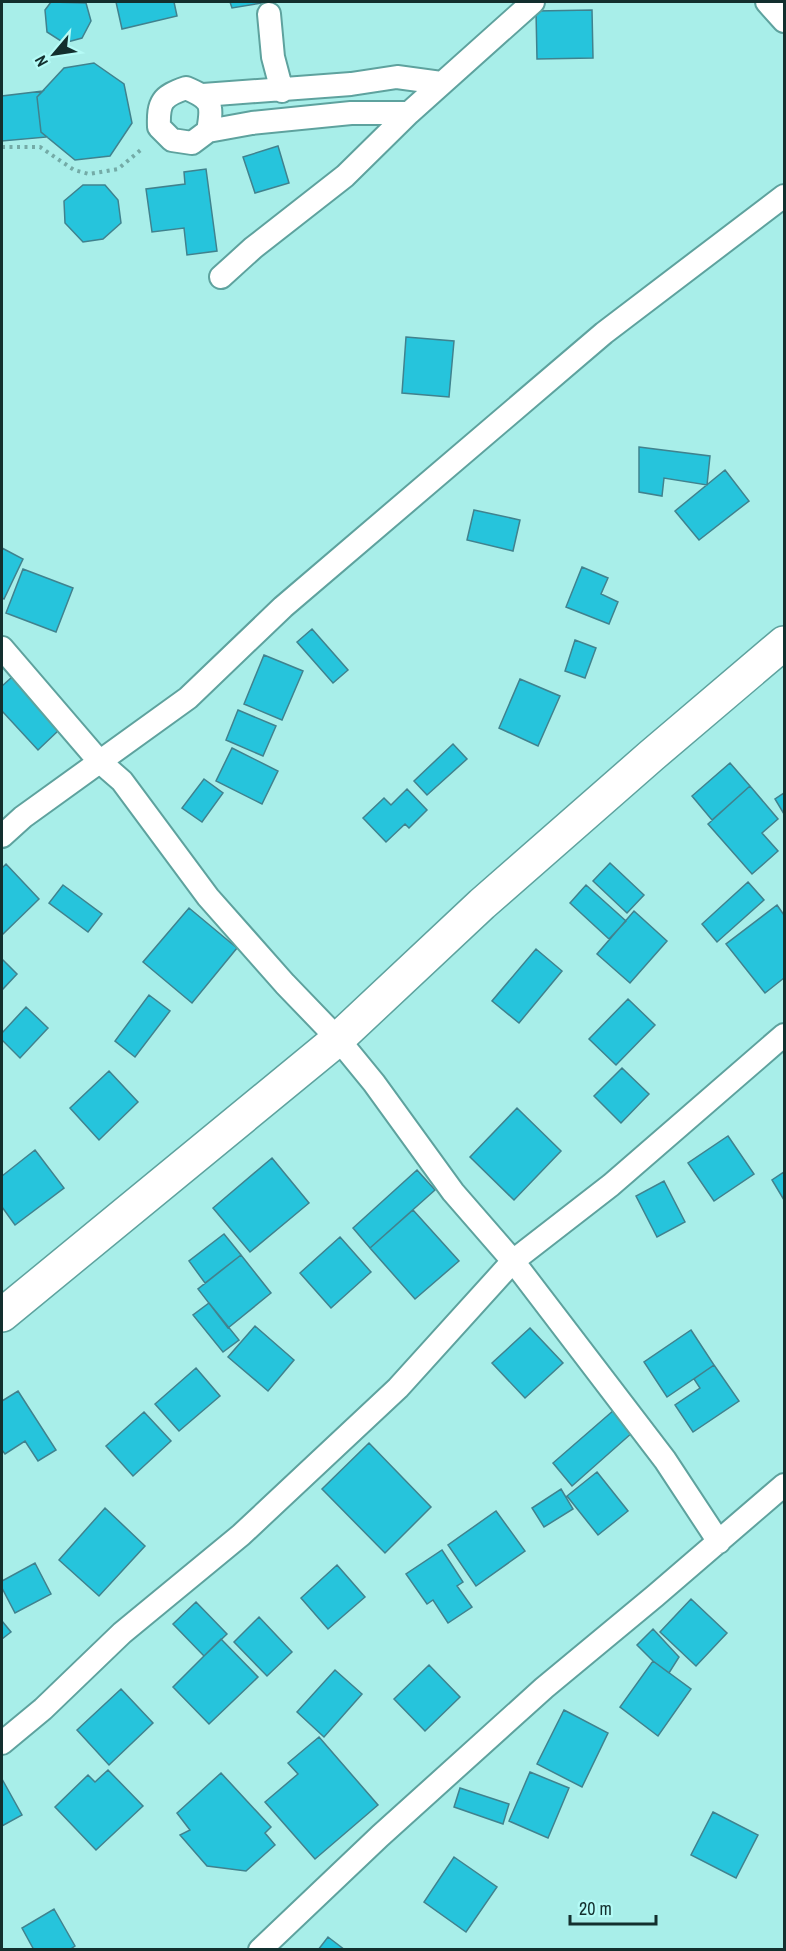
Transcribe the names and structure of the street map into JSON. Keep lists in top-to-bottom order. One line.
{"scale_bar":"20 m","north":"bottom left"}
